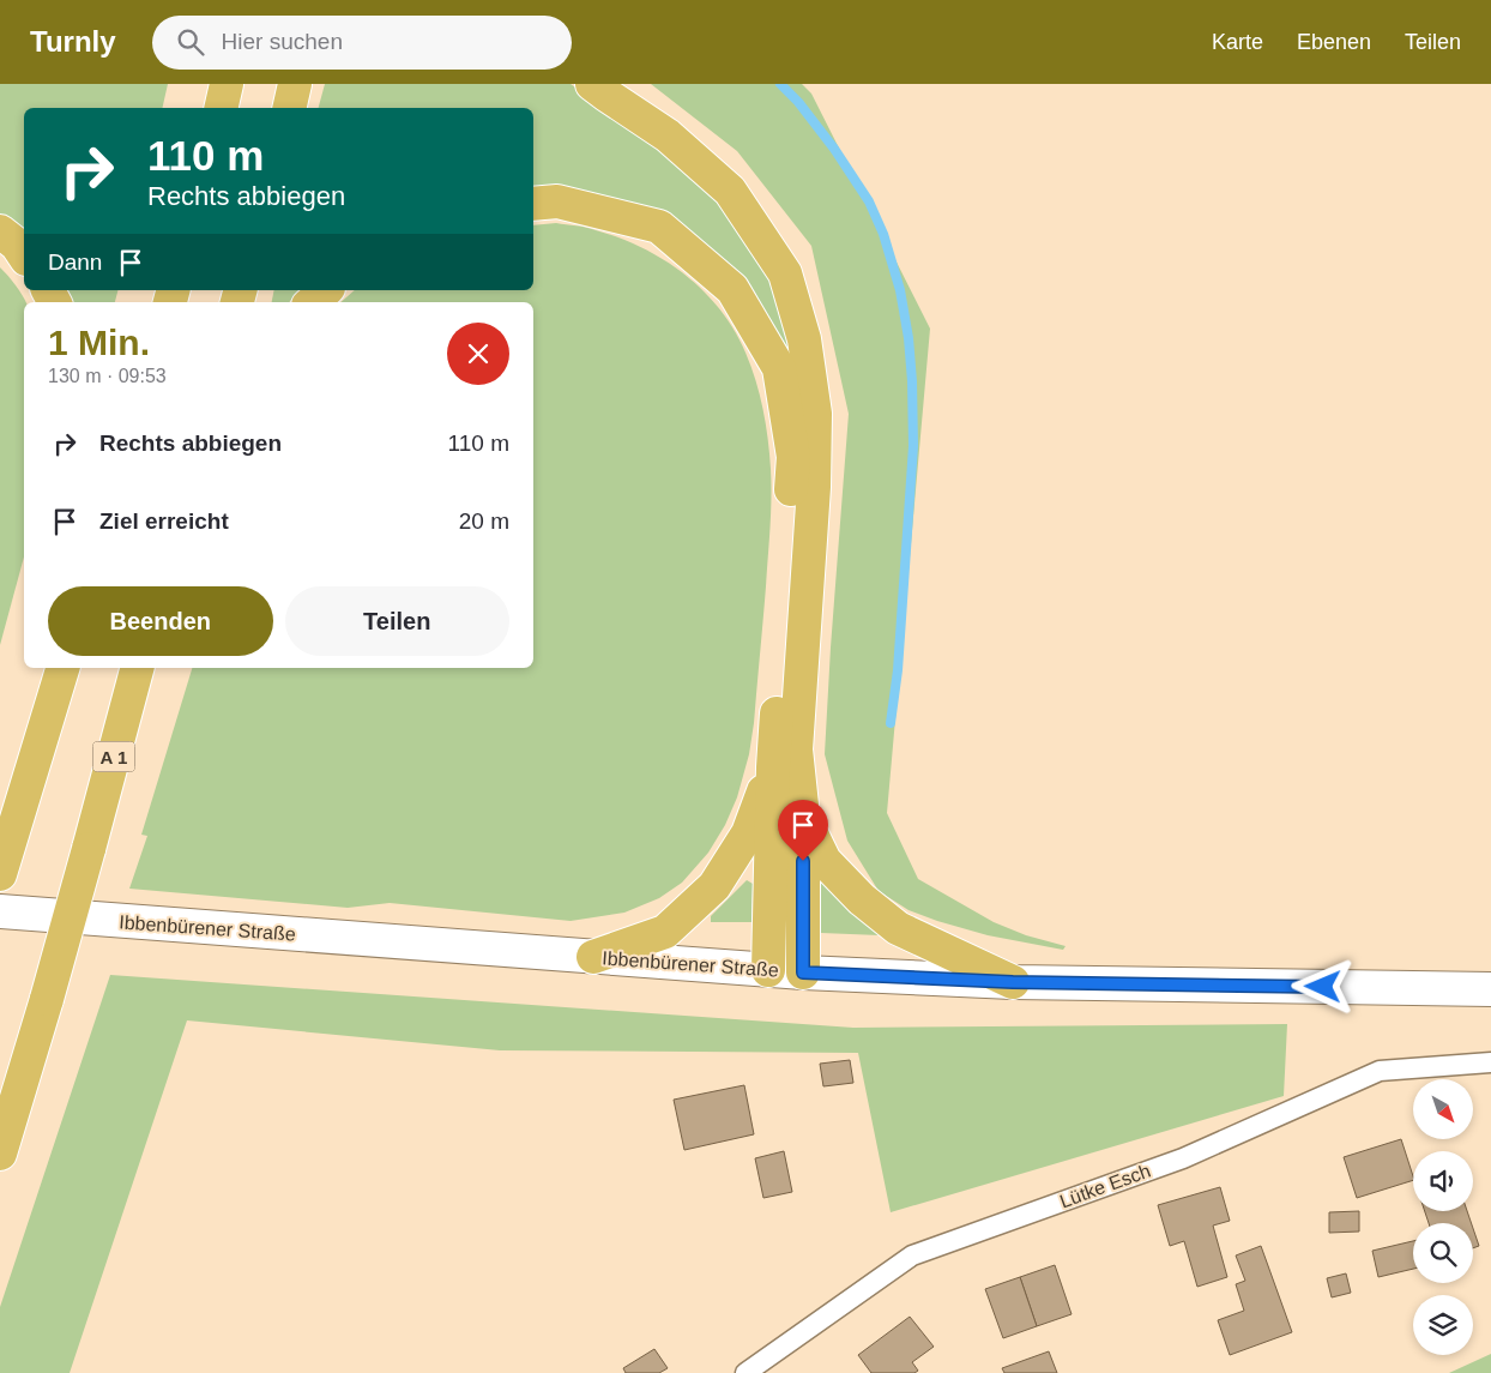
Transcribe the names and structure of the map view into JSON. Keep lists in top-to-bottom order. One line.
{"streets":{"highway":["A 1"],"main road":["Ibbenbürener Straße"],"lane":["Lütke Esch"]},"north":"bottom right","page":{"header":"Turnly","search":"Hier suchen","nav":["Karte","Ebenen","Teilen"],"turn":["110 m","Rechts abbiegen"],"then":"Dann","heading":["1 Min.","130 m · 09:53"],"list":[{"name":"Rechts abbiegen","value":"110 m"},{"name":"Ziel erreicht","value":"20 m"}],"buttons":["Beenden","Teilen"]}}
